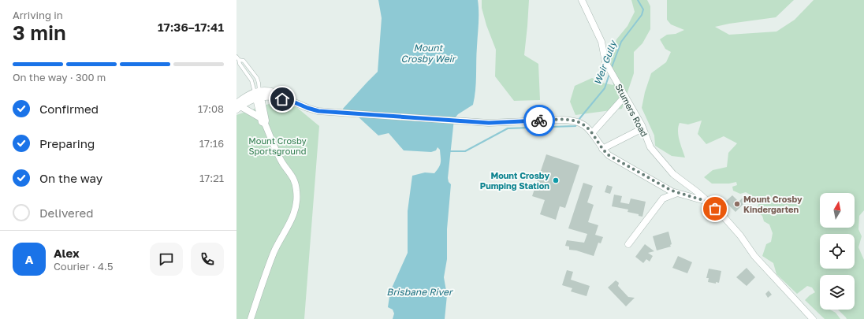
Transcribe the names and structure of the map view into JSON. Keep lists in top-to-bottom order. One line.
{"streets":{"street":["Stumers Road"]},"water":["Mount Crosby Weir","Weir Gully","Brisbane River"],"parks":["Mount Crosby Sportsground"],"places":["Mount Crosby Pumping Station","Mount Crosby Kindergarten"],"north":"top","page":{"heading":["3 min","Arriving in","17:36–17:41"],"panel":["Alex","Courier · 4.5"],"bar":"On the way · 300 m","list":[["Confirmed","17:08"],["Preparing","17:16"],["On the way","17:21"],"Delivered"],"round":"A"}}
